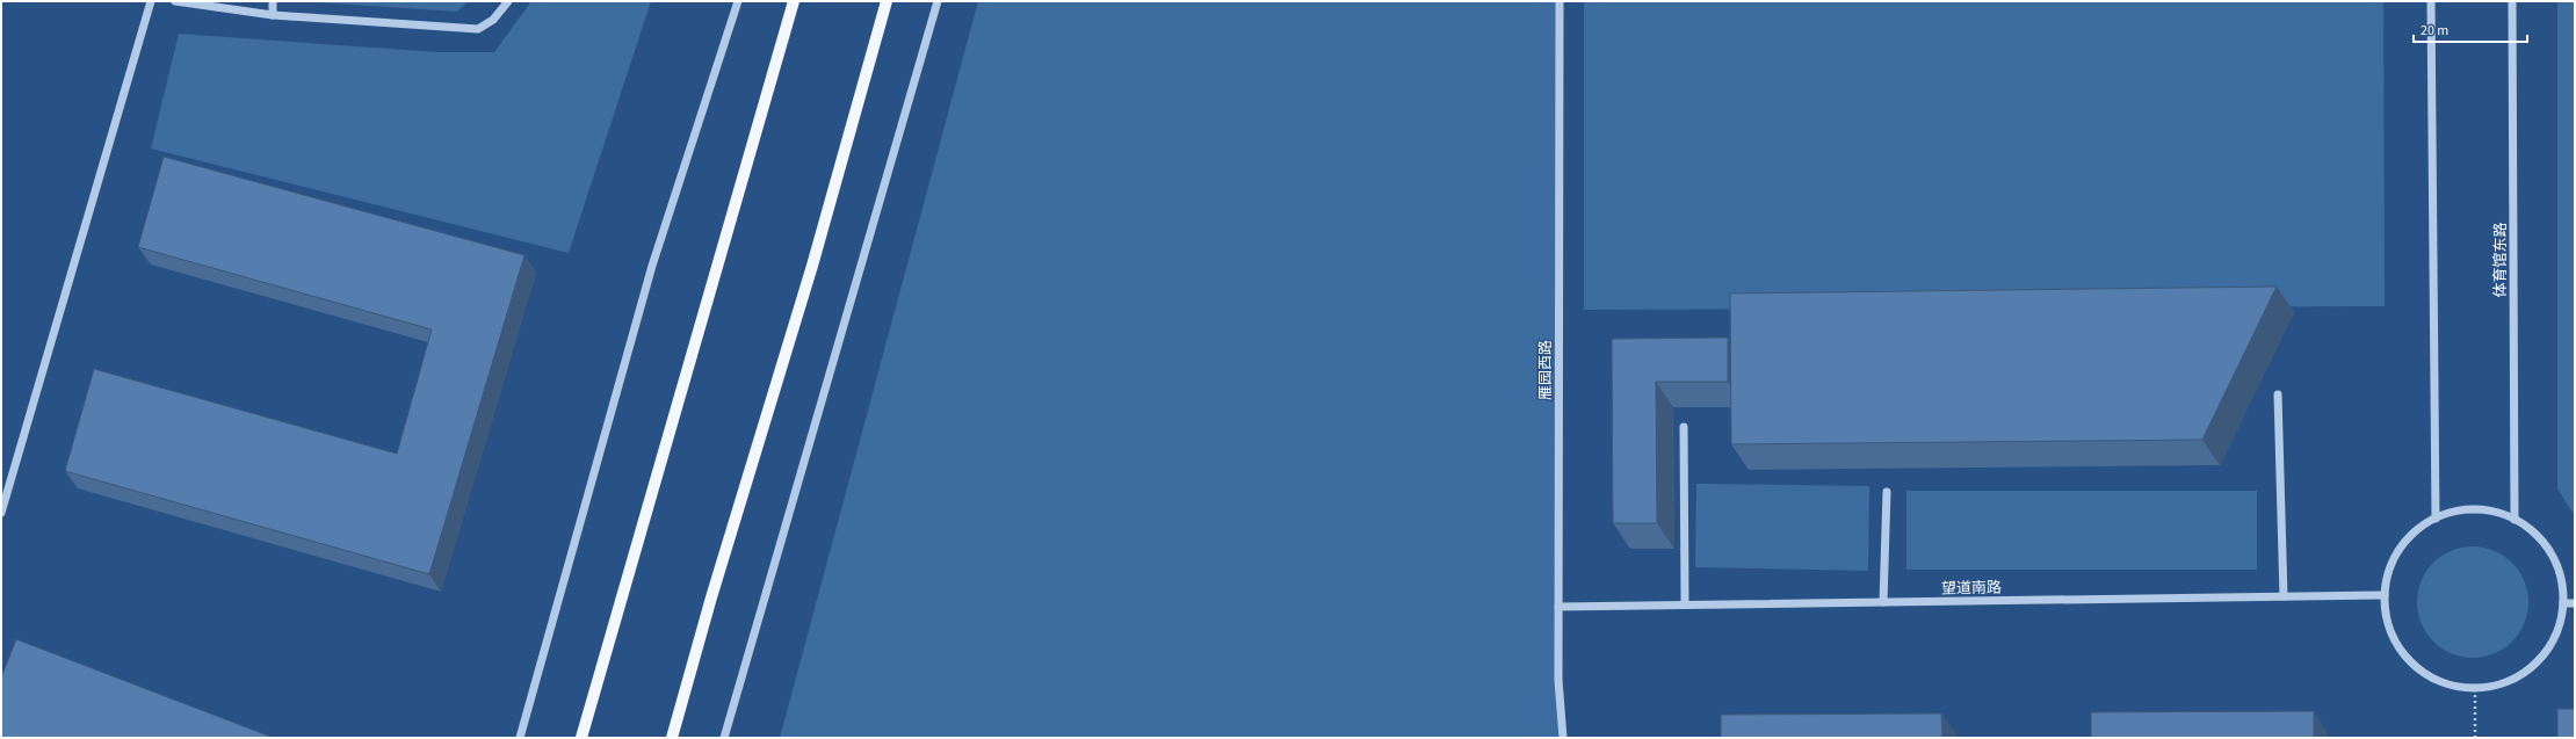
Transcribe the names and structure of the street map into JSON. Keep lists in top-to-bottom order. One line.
{"streets":{"street":["体育馆东路","雁园西路","望道南路"]},"crossings":[["雁园西路","望道南路"]],"scale_bar":"20 m"}
